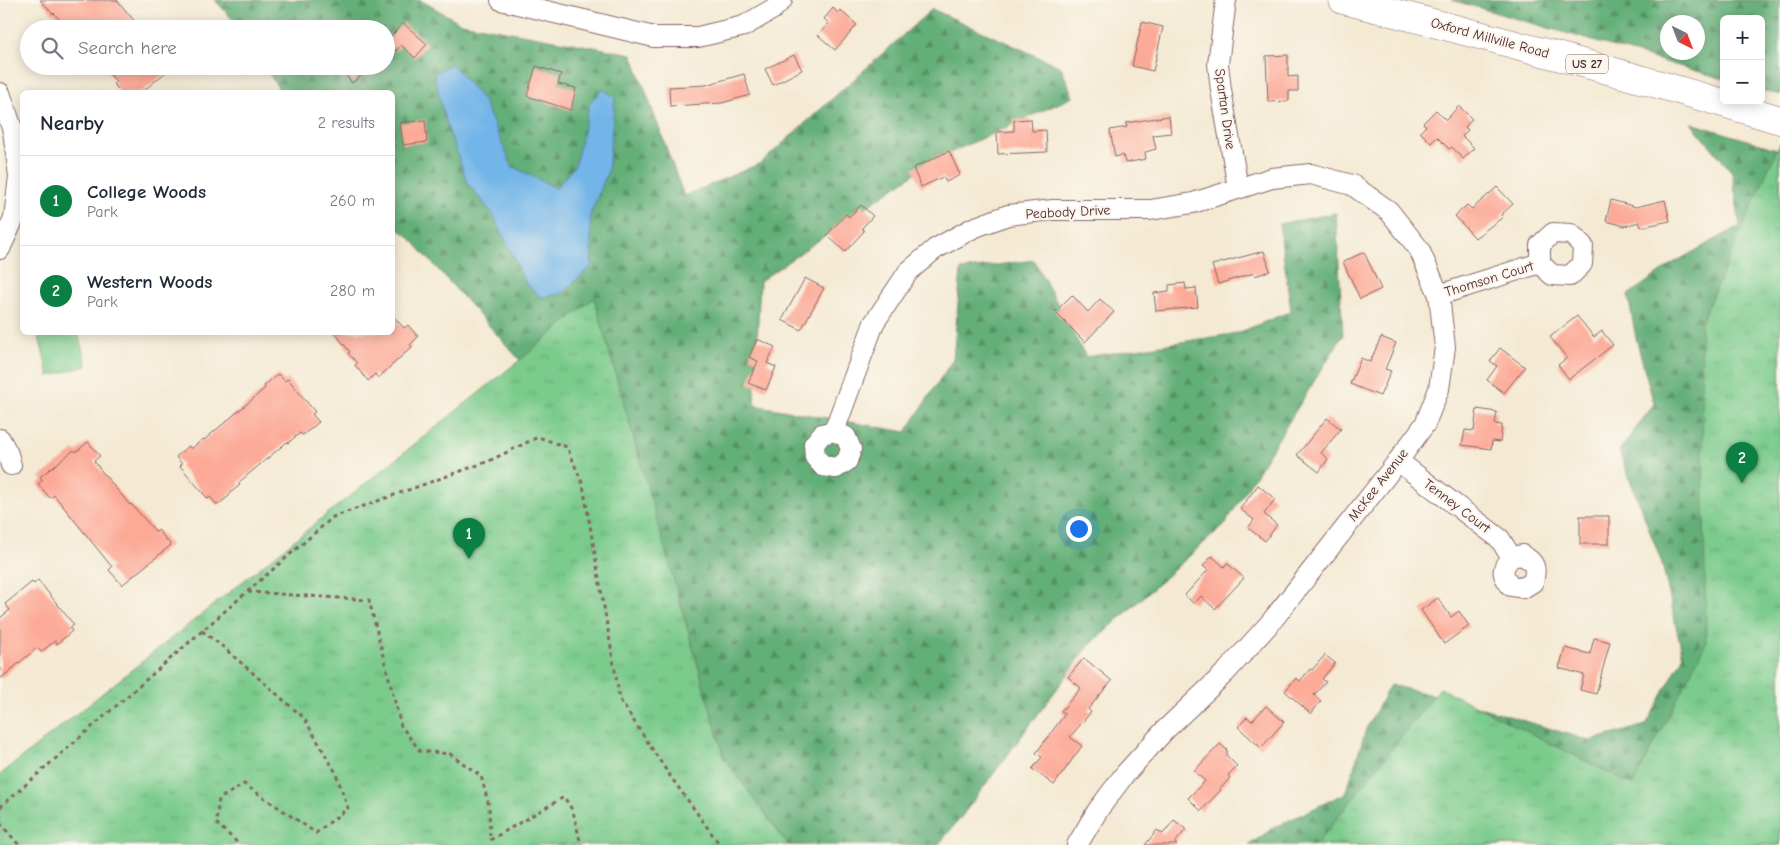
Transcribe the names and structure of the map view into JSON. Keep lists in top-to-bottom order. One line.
{"streets":{"highway":["Oxford Millville Road","US 27"],"street":["Spartan Drive","Peabody Drive","Thomson Court","McKee Avenue","Tenney Court"]},"crossings":[["Spartan Drive","Peabody Drive"],["Spartan Drive","McKee Avenue"],["Peabody Drive","McKee Avenue"],["Thomson Court","McKee Avenue"],["McKee Avenue","Tenney Court"]],"north":"bottom right","page":{"map_buttons":["+","−"],"search":"Search here","heading":["Nearby","2 results"],"list":[{"mark":"1","name":"College Woods","note":"Park","value":"260 m"},{"mark":"2","name":"Western Woods","note":"Park","value":"280 m"}],"pins":["2","1"]}}
